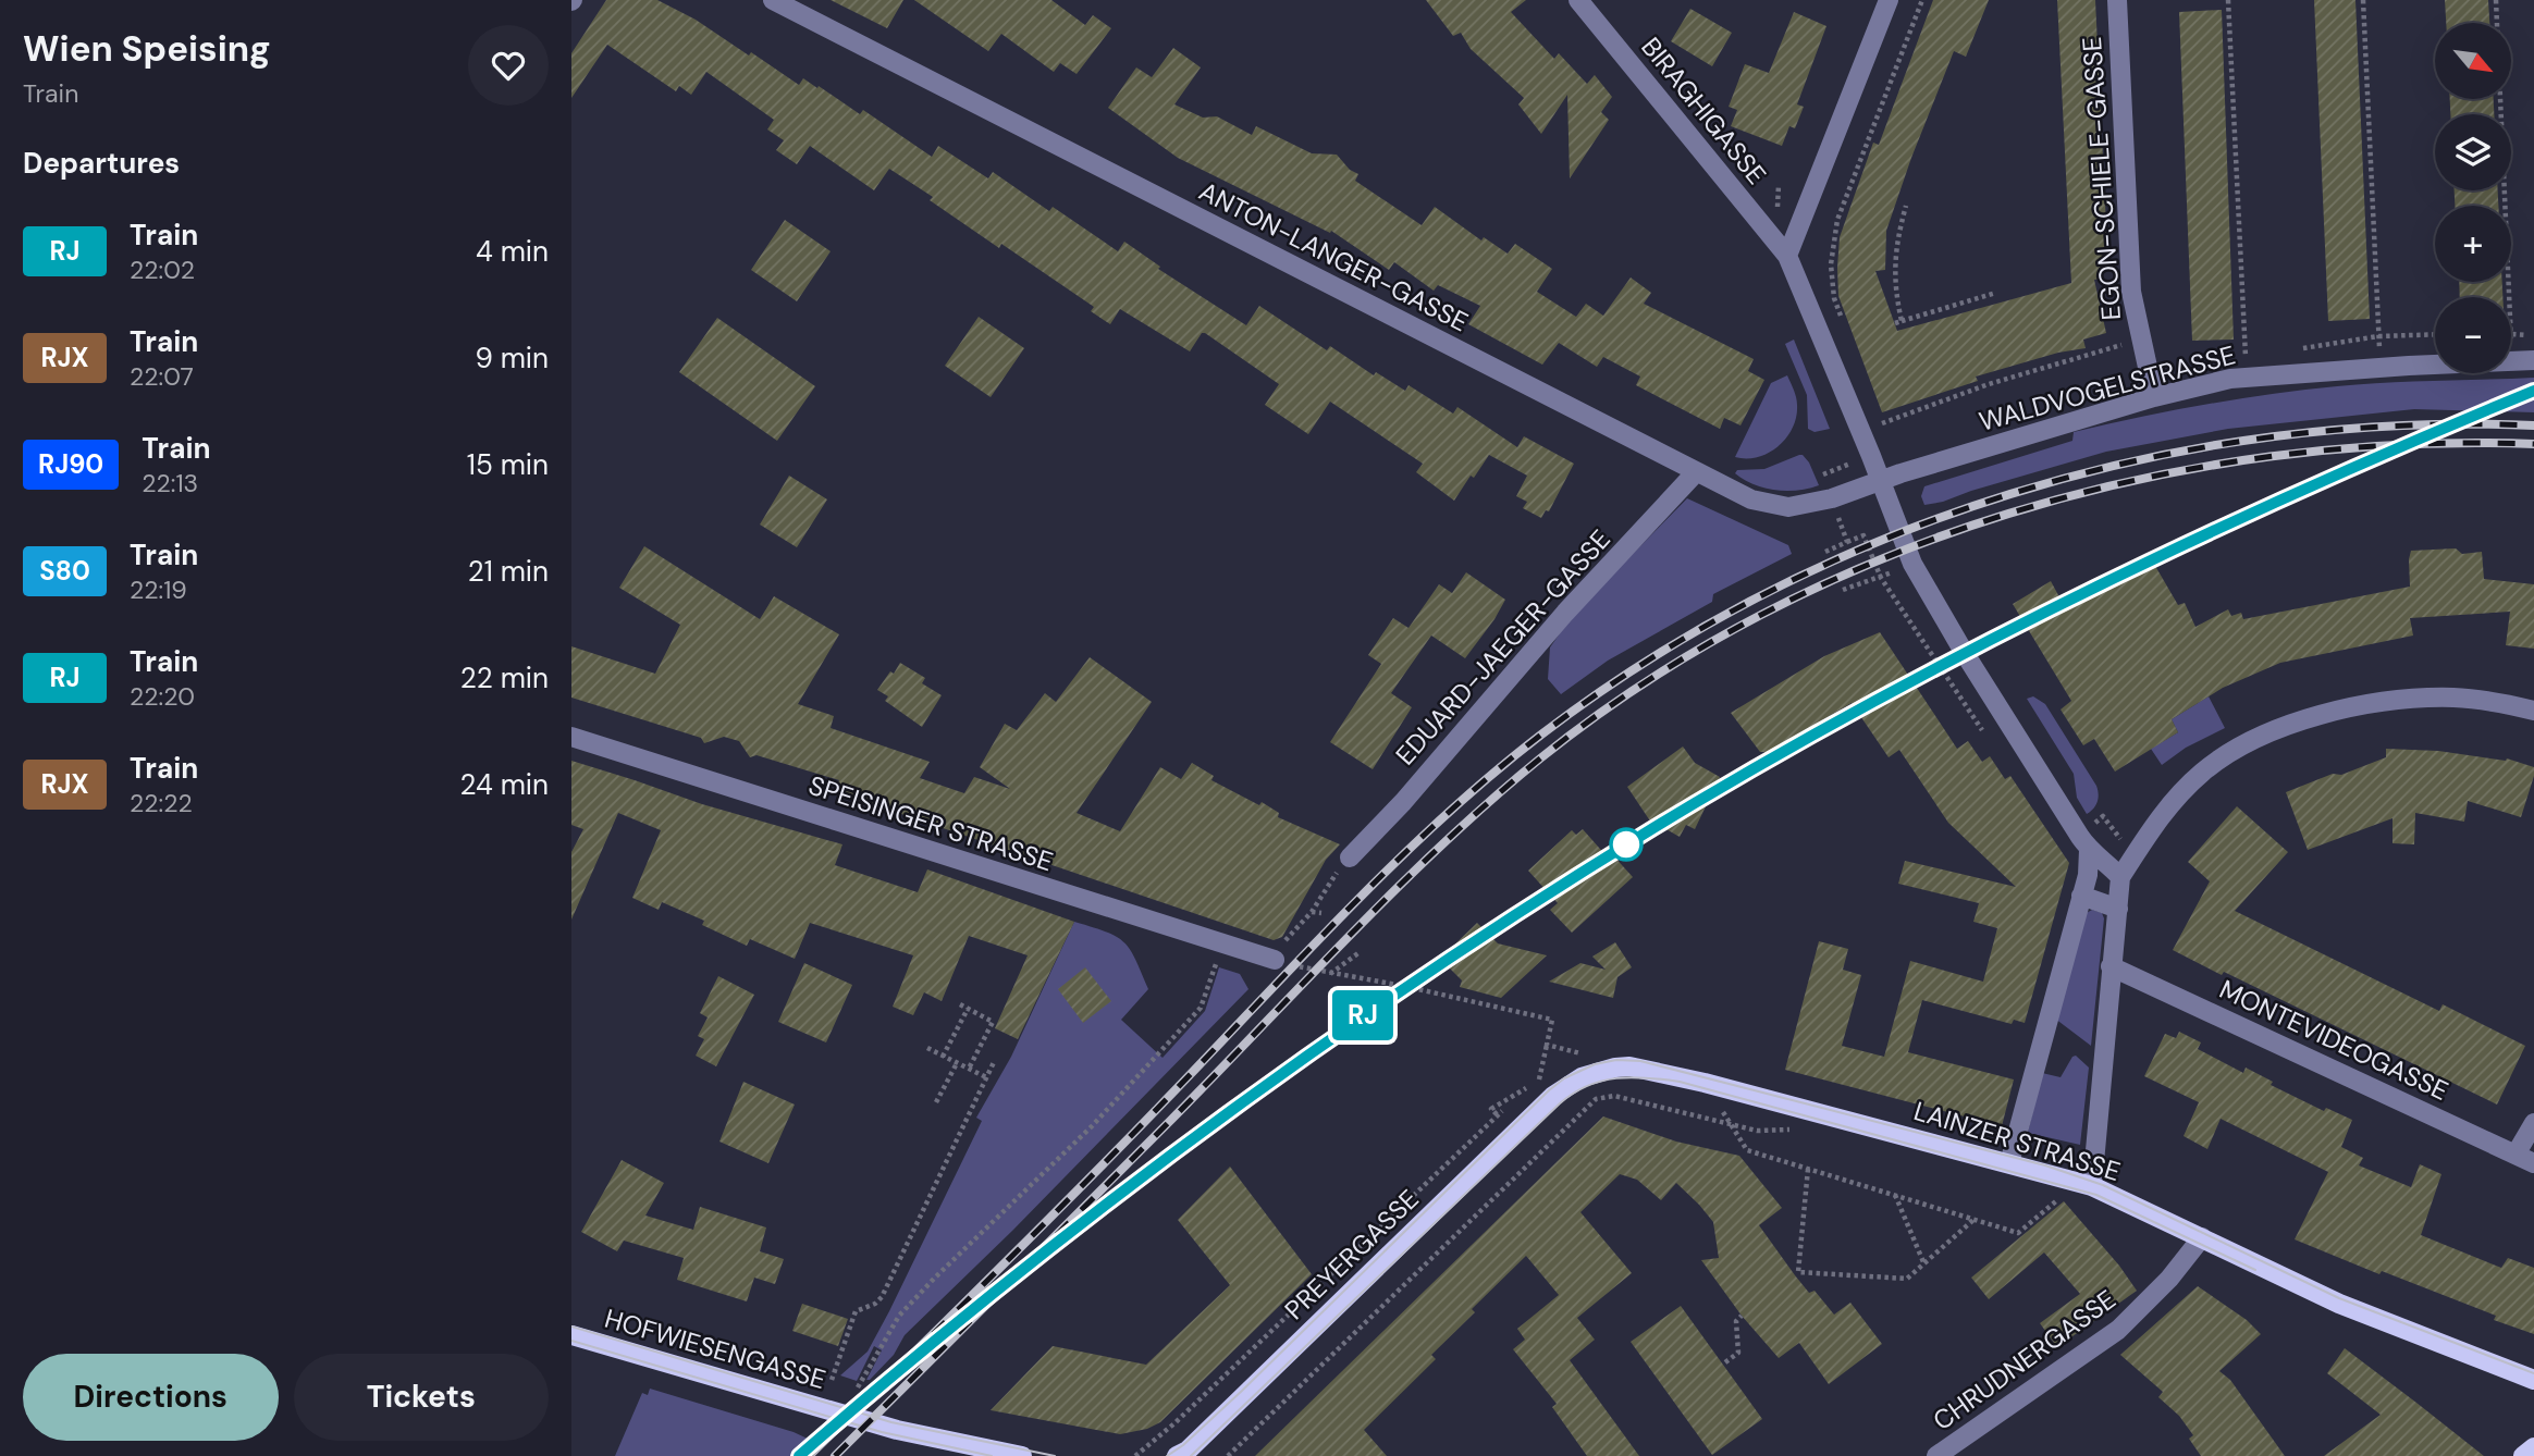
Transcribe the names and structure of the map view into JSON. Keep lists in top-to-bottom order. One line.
{"streets":{"main road":["LAINZER STRASSE","PREYERGASSE","HOFWIESENGASSE"],"street":["BIRAGHIGASSE","EGON-SCHIELE-GASSE","ANTON-LANGER-GASSE","WALDVOGELSTRASSE","EDUARD-JAEGER-GASSE","SPEISINGER STRASSE","MONTEVIDEOGASSE","CHRUDNERGASSE"]},"crossings":[["BIRAGHIGASSE","ANTON-LANGER-GASSE"],["BIRAGHIGASSE","WALDVOGELSTRASSE"],["EGON-SCHIELE-GASSE","WALDVOGELSTRASSE"],["ANTON-LANGER-GASSE","WALDVOGELSTRASSE"],["ANTON-LANGER-GASSE","EDUARD-JAEGER-GASSE"],["LAINZER STRASSE","PREYERGASSE"],["LAINZER STRASSE","CHRUDNERGASSE"]],"north":"bottom right","page":{"heading":[["Wien Speising","Train"],"Departures"],"on_map":"RJ","map_buttons":["+","−"],"list":[{"mark":"RJ","name":"Train","note":"22:02","value":"4 min"},{"mark":"RJX","name":"Train","note":"22:07","value":"9 min"},{"mark":"RJ90","name":"Train","note":"22:13","value":"15 min"},{"mark":"S80","name":"Train","note":"22:19","value":"21 min"},{"mark":"RJ","name":"Train","note":"22:20","value":"22 min"},{"mark":"RJX","name":"Train","note":"22:22","value":"24 min"}],"buttons":["Directions","Tickets"]}}
